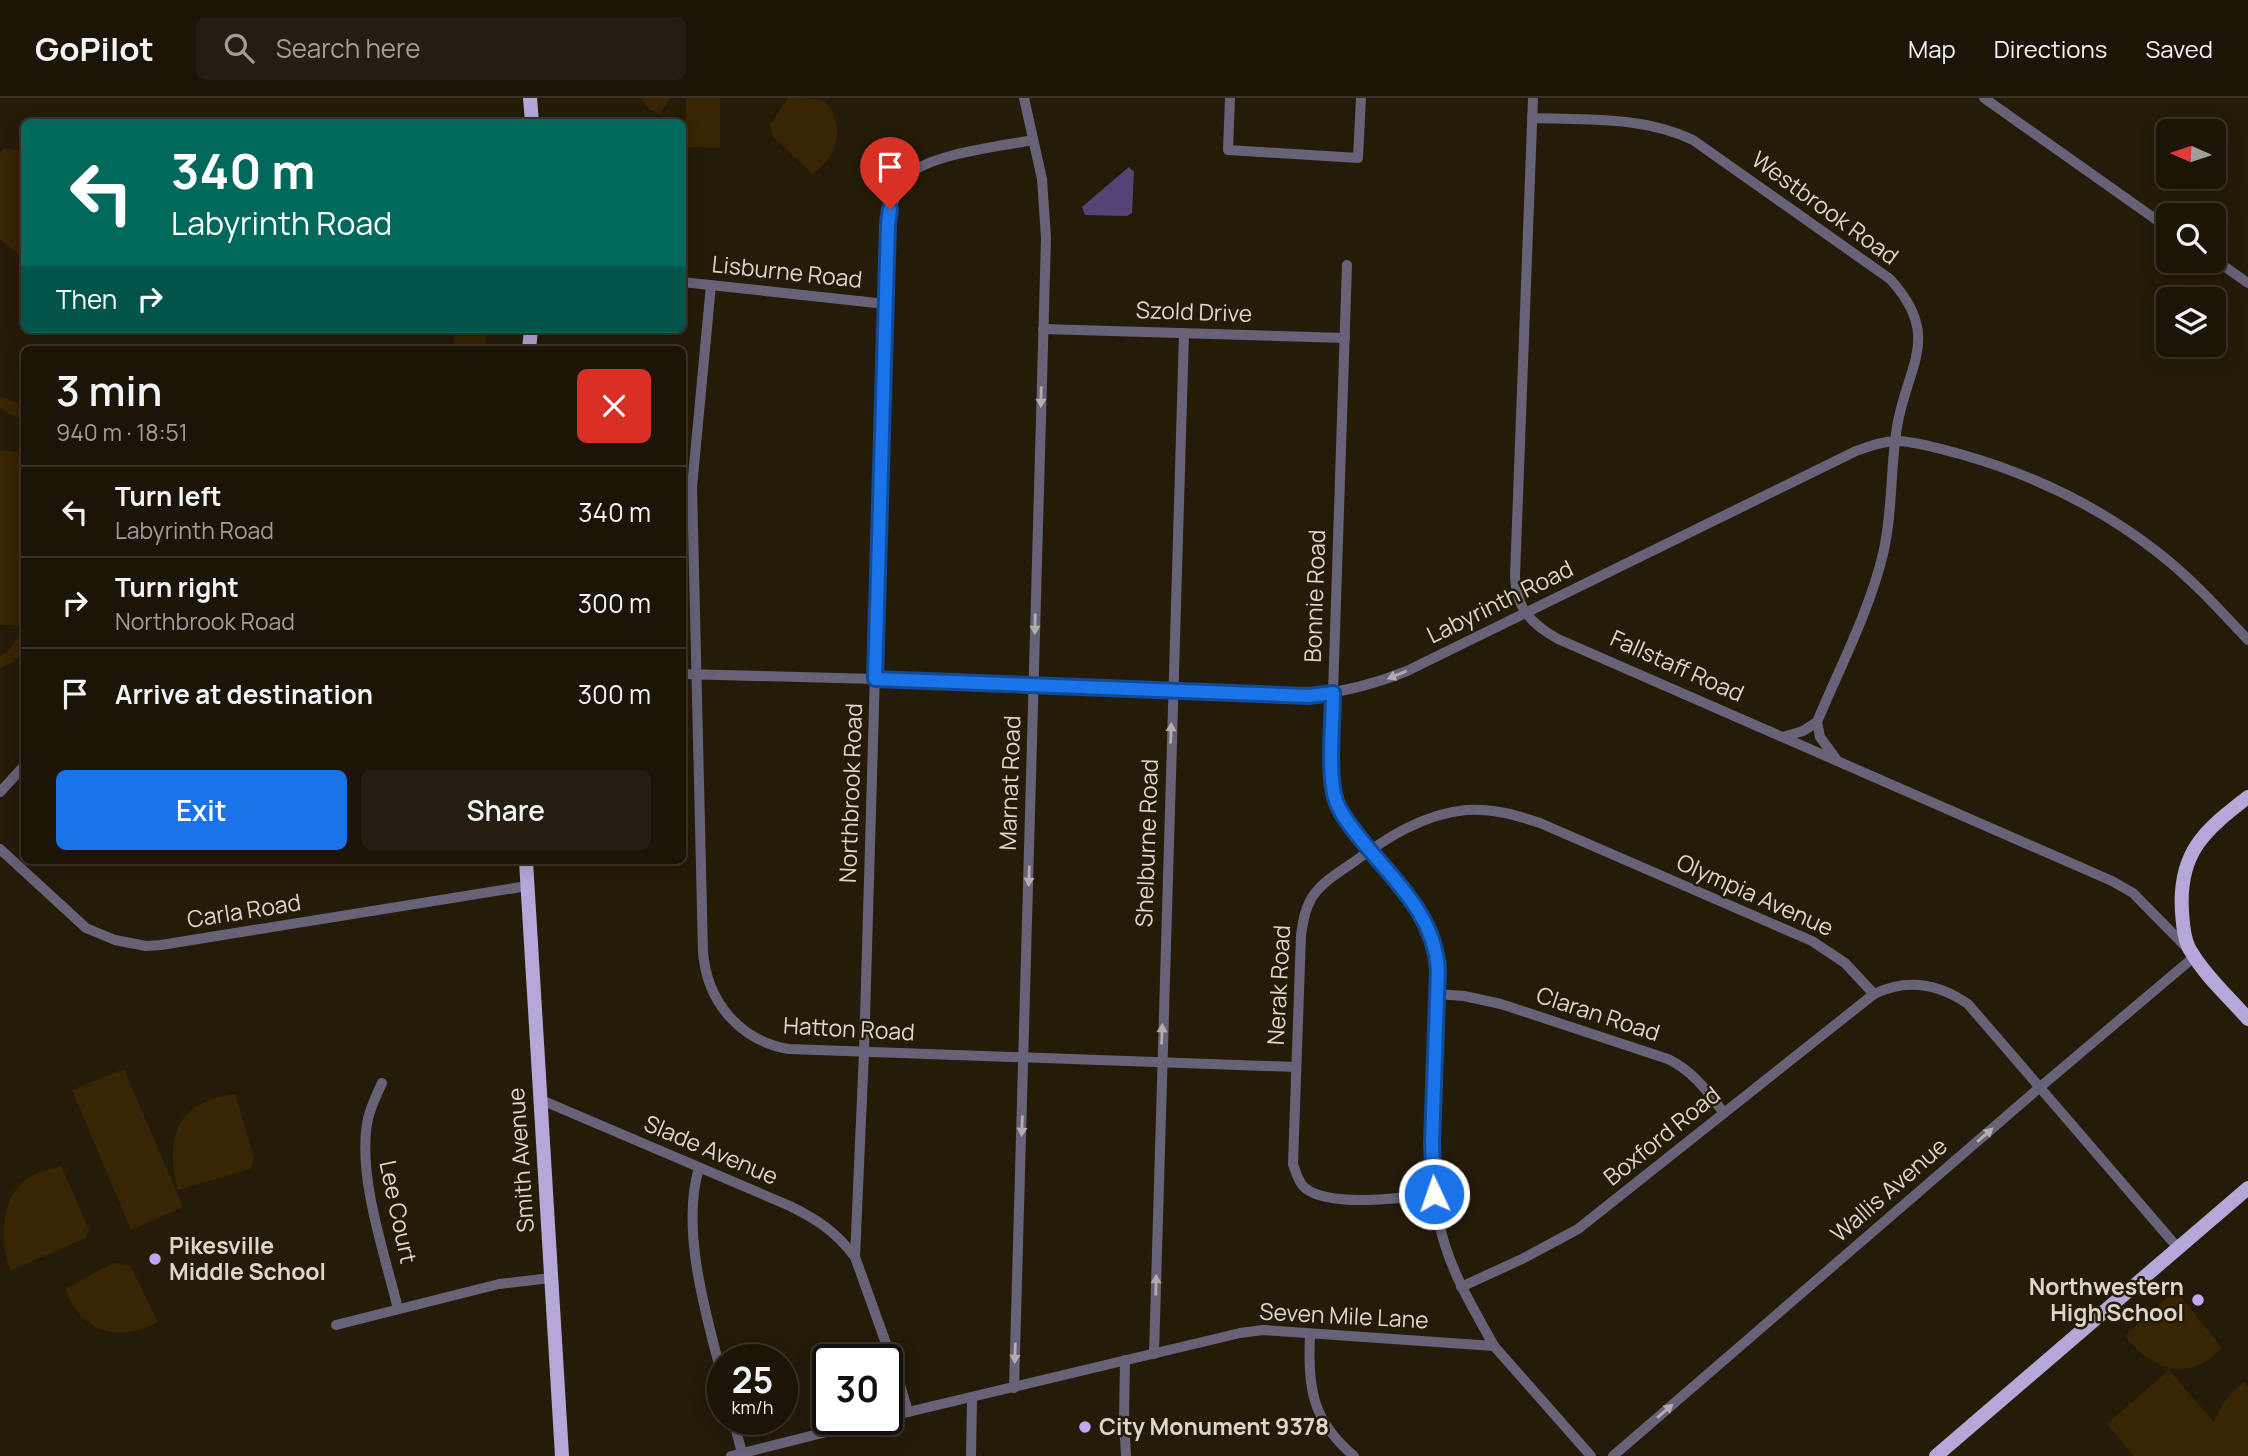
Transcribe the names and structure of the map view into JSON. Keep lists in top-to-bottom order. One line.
{"streets":{"main road":["Fallstaff Road","Smith Avenue"],"street":["Westbrook Road","Lisburne Road","Szold Drive","Bonnie Road","Labyrinth Road","Marnat Road","Northbrook Road","Shelburne Road","Olympia Avenue","Carla Road","Nerak Road","Claran Road","Hatton Road","Boxford Road","Slade Avenue","Wallis Avenue","Lee Court","Seven Mile Lane"]},"crossings":[["Westbrook Road","Labyrinth Road"],["Lisburne Road","Northbrook Road"],["Lisburne Road","Hatton Road"],["Szold Drive","Bonnie Road"],["Szold Drive","Marnat Road"],["Szold Drive","Shelburne Road"],["Bonnie Road","Labyrinth Road"],["Bonnie Road","Olympia Avenue"],["Bonnie Road","Nerak Road"],["Bonnie Road","Claran Road"],["Bonnie Road","Boxford Road"],["Bonnie Road","Seven Mile Lane"],["Labyrinth Road","Fallstaff Road"],["Labyrinth Road","Marnat Road"],["Labyrinth Road","Northbrook Road"],["Labyrinth Road","Shelburne Road"],["Labyrinth Road","Hatton Road"],["Fallstaff Road","Wallis Avenue"],["Marnat Road","Northbrook Road"],["Marnat Road","Hatton Road"],["Marnat Road","Seven Mile Lane"],["Northbrook Road","Hatton Road"],["Northbrook Road","Slade Avenue"],["Northbrook Road","Seven Mile Lane"],["Shelburne Road","Hatton Road"],["Shelburne Road","Seven Mile Lane"],["Olympia Avenue","Nerak Road"],["Olympia Avenue","Boxford Road"],["Carla Road","Smith Avenue"],["Nerak Road","Hatton Road"],["Claran Road","Boxford Road"],["Slade Avenue","Smith Avenue"]],"one_way":["Marnat Road","Shelburne Road","Wallis Avenue"],"places":["Pikesville Middle School","Northwestern High School","City Monument 9378"],"north":"left","page":{"header":"GoPilot","search":"Search here","nav":["Map","Directions","Saved"],"turn":["340 m","Labyrinth Road"],"then":"Then","heading":["3 min","940 m · 18:51"],"list":[{"name":"Turn left","note":"Labyrinth Road","value":"340 m"},{"name":"Turn right","note":"Northbrook Road","value":"300 m"},{"name":"Arrive at destination","value":"300 m"}],"buttons":["Exit","Share"],"speed":"25 km/h","limit":"30"}}
